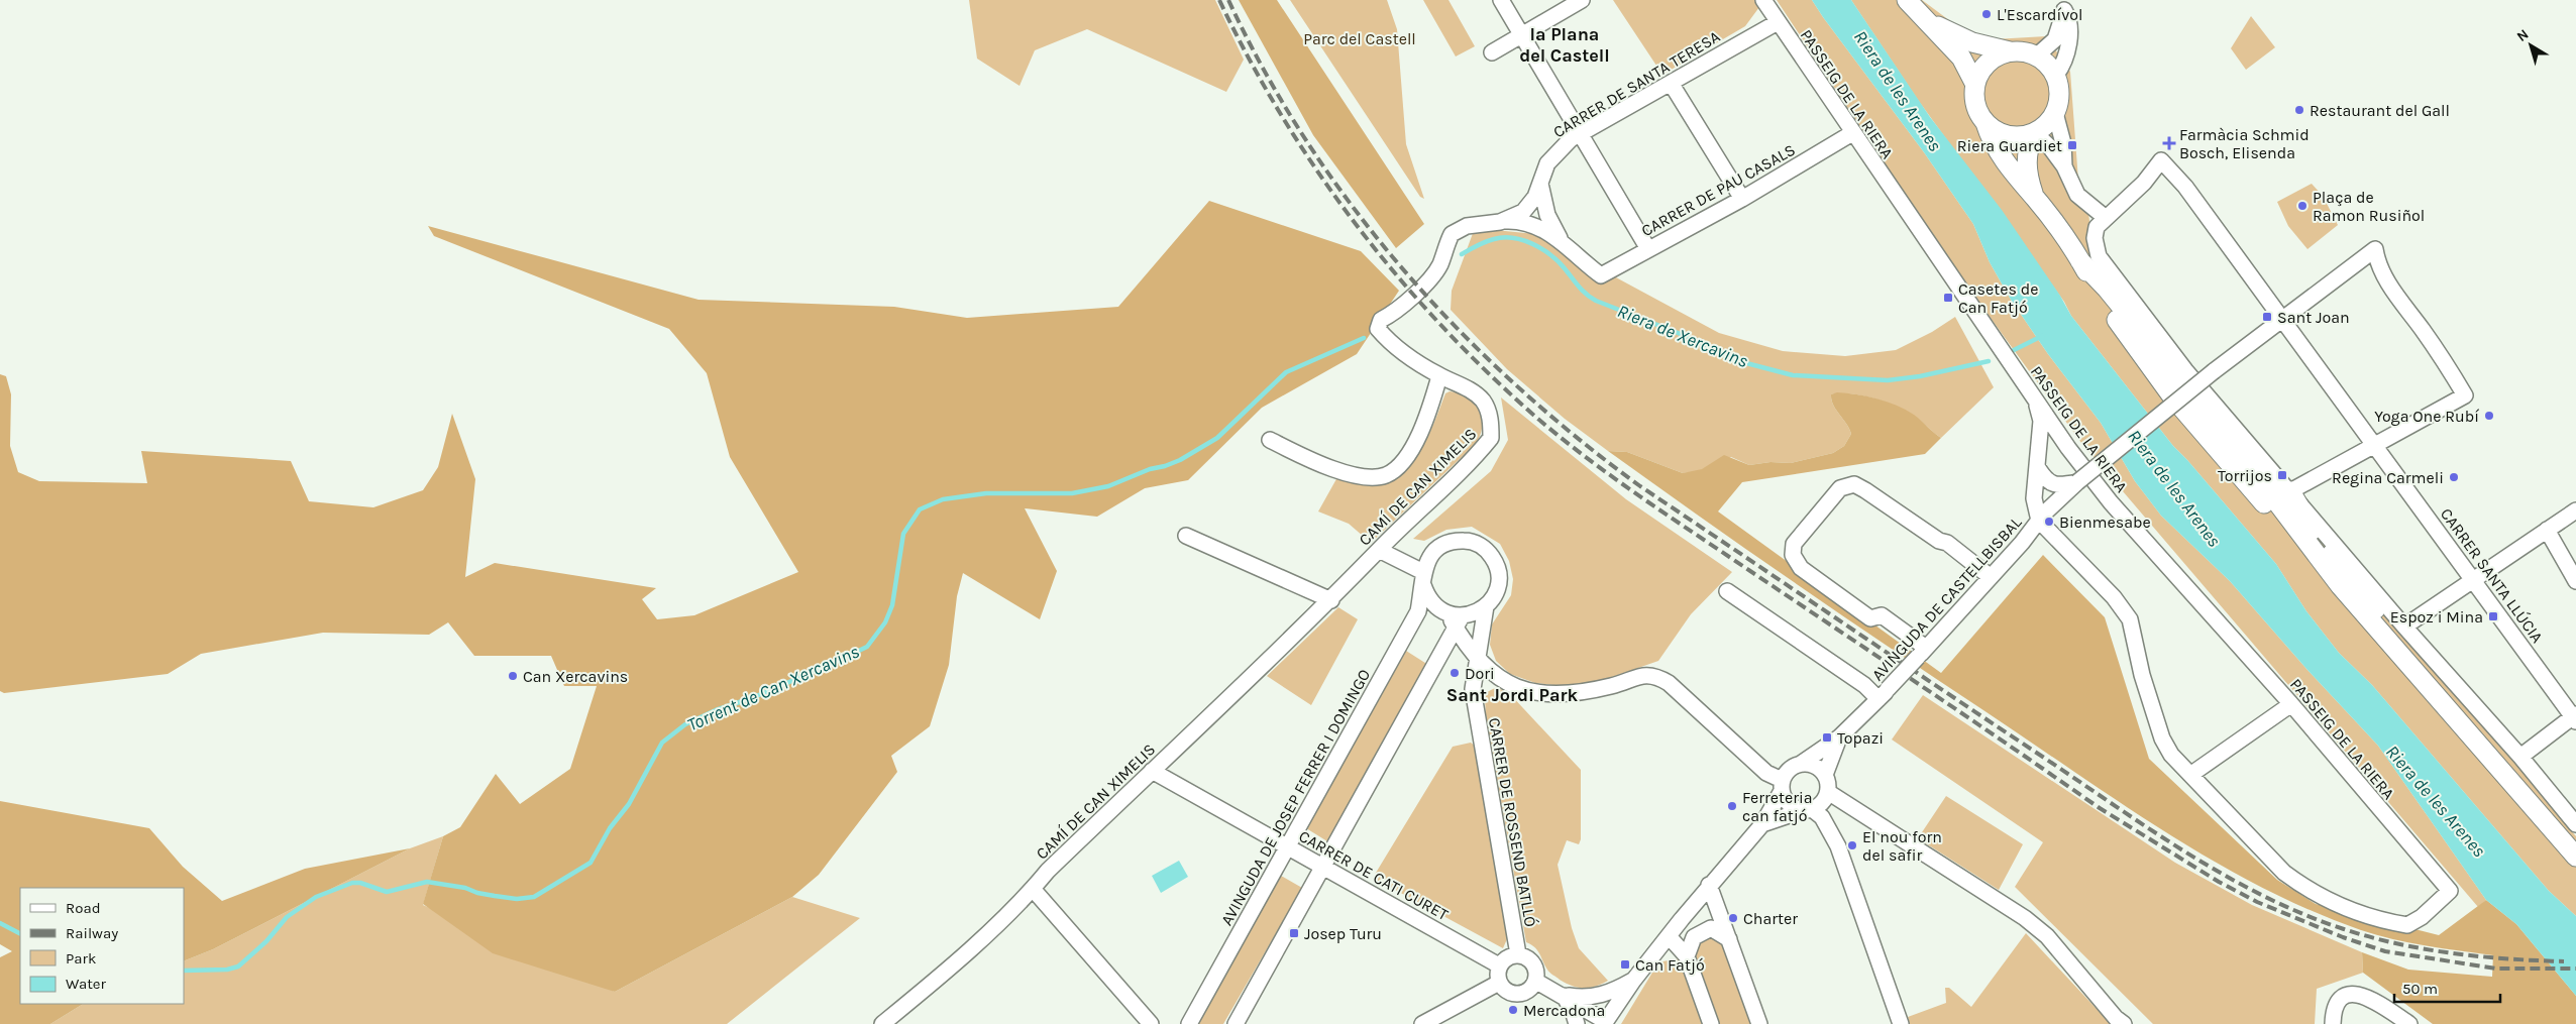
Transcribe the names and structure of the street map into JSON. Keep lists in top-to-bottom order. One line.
{"streets":{"street":["CARRER DE SANTA TERESA","PASSEIG DE LA RIERA","CARRER DE PAU CASALS","CAMÍ DE CAN XIMELIS","CARRER SANTA LLÚCIA","AVINGUDA DE CASTELLBISBAL","AVINGUDA DE JOSEP FERRER I DOMINGO","CARRER DE ROSSEND BATLLÓ","CARRER DE CATI CURET"]},"crossings":[["CARRER DE SANTA TERESA","PASSEIG DE LA RIERA"],["CARRER DE SANTA TERESA","CAMÍ DE CAN XIMELIS"],["PASSEIG DE LA RIERA","CARRER DE PAU CASALS"],["CAMÍ DE CAN XIMELIS","CARRER DE CATI CURET"],["CARRER SANTA LLÚCIA","AVINGUDA DE CASTELLBISBAL"],["AVINGUDA DE JOSEP FERRER I DOMINGO","CARRER DE ROSSEND BATLLÓ"],["AVINGUDA DE JOSEP FERRER I DOMINGO","CARRER DE CATI CURET"],["CARRER DE ROSSEND BATLLÓ","CARRER DE CATI CURET"]],"districts":["la Plana del Castell","Sant Jordi Park"],"water":["Riera de les Arenes","Riera de Xercavins","Torrent de Can Xercavins"],"parks":["Parc del Castell"],"places":{"other":["L'Escardívol","Restaurant del Gall","Plaça de Ramon Rusiñol","Yoga One Rubí","Regina Carmeli","Bienmesabe","Dori","Can Xercavins","Ferreteria can fatjó","El nou forn del safir","Charter","Mercadona"],"health":["Farmàcia Schmid Bosch, Elisenda"],"transit":["Riera Guardiet","Casetes de Can Fatjó","Sant Joan","Torrijos","Espoz i Mina","Topazi","Josep Turu","Can Fatjó"]},"legend":["Road","Railway","Park","Water"],"scale_bar":"50 m","north":"top left"}
